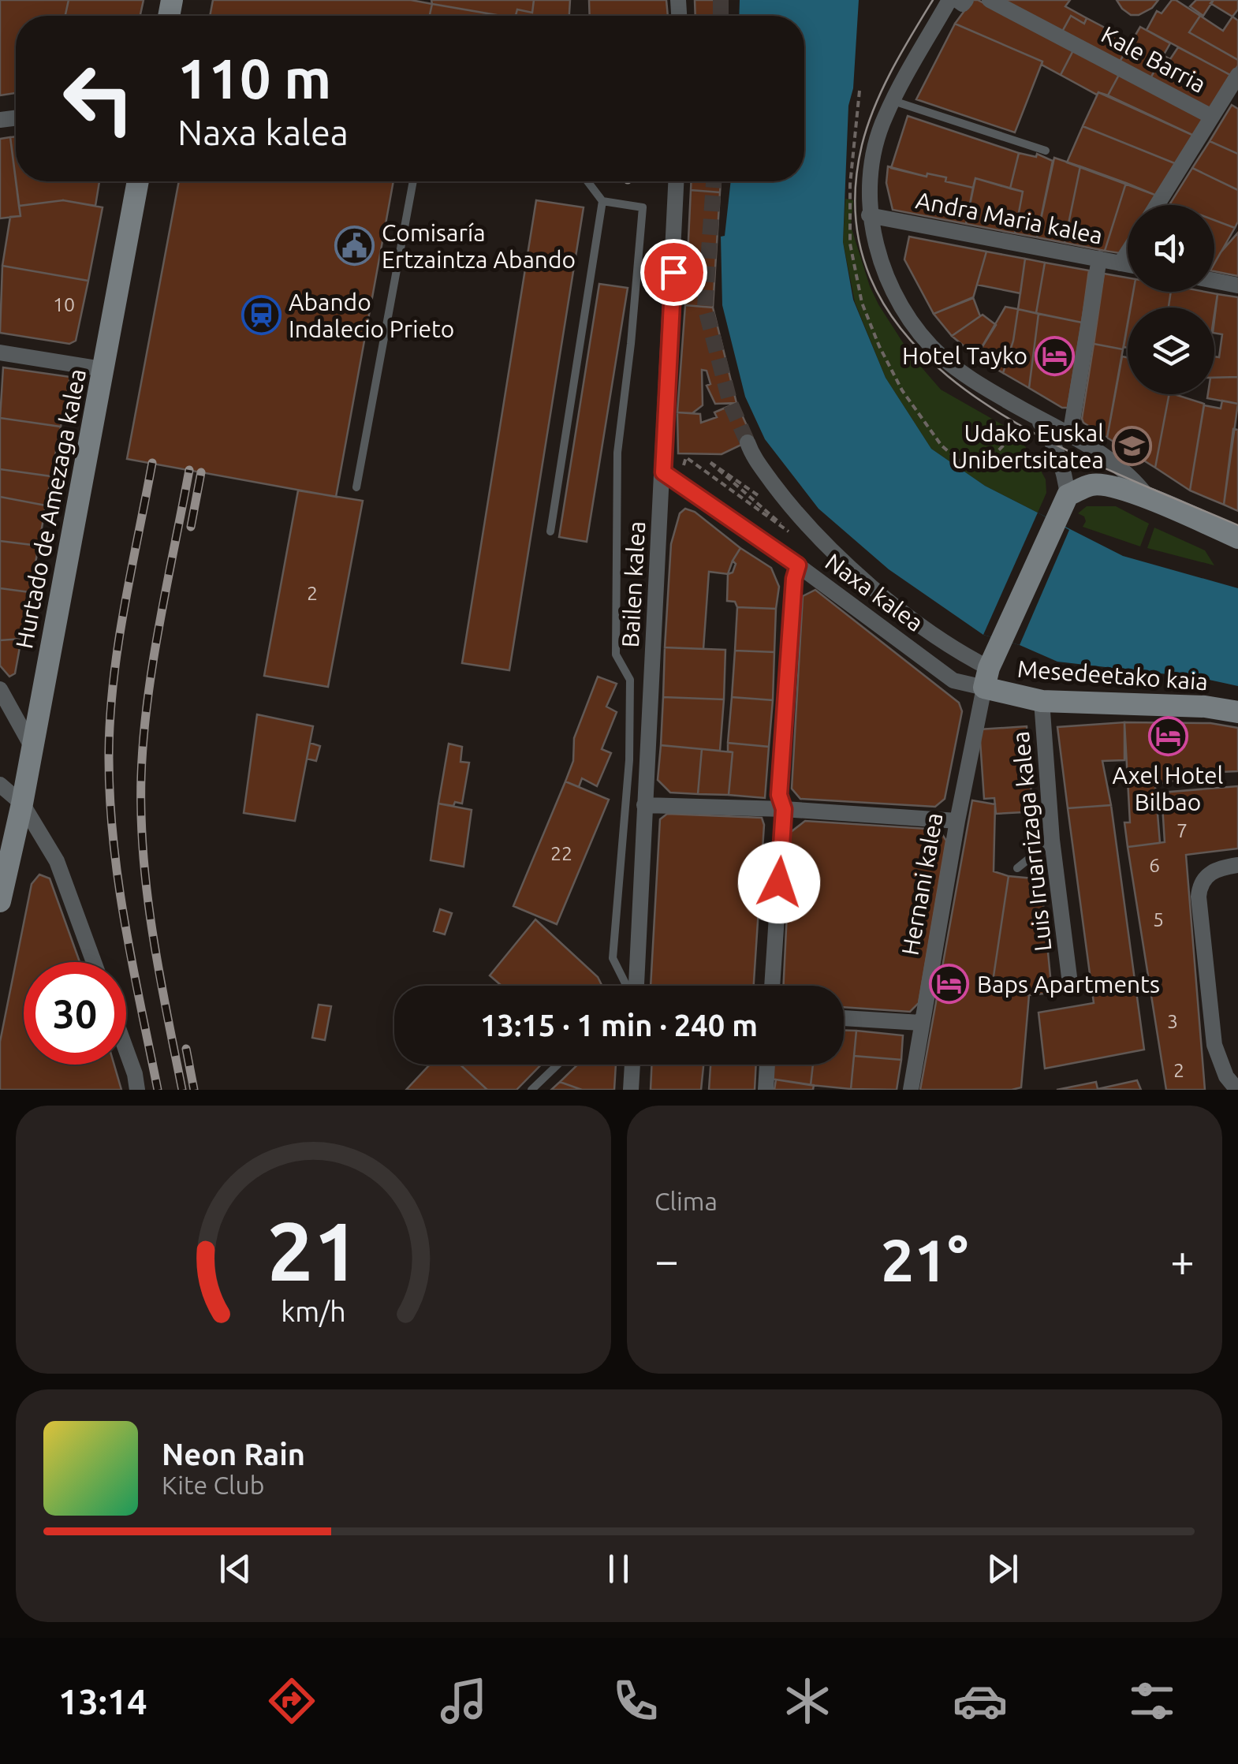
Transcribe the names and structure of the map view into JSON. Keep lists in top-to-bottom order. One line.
{"streets":{"street":["Kale Barria","Andra Maria kalea","Hurtado de Amezaga kalea","Bailen kalea","Naxa kalea","Mesedeetako kaia","Luis Iruarrizaga kalea","Hernani kalea"]},"crossings":[["Bailen kalea","Naxa kalea"],["Naxa kalea","Mesedeetako kaia"],["Naxa kalea","Hernani kalea"],["Mesedeetako kaia","Luis Iruarrizaga kalea"],["Mesedeetako kaia","Hernani kalea"]],"places":{"public building":["Comisaría Ertzaintza Abando"],"station":["Abando Indalecio Prieto"],"hotel":["Hotel Tayko","Axel Hotel Bilbao","Baps Apartments"],"school or university":["Udako Euskal Unibertsitatea"]},"house_numbers":["10","2","7","22","6","5","3","2"],"page":{"turn":["110 m","Naxa kalea"],"limit":"30","trip":"13:15 · 1 min · 240 m","tile":"Clima","heat":["−","21°","+"],"song":["Neon Rain","Kite Club"],"tabs":"13:14","gauge":["21","km/h"]}}
